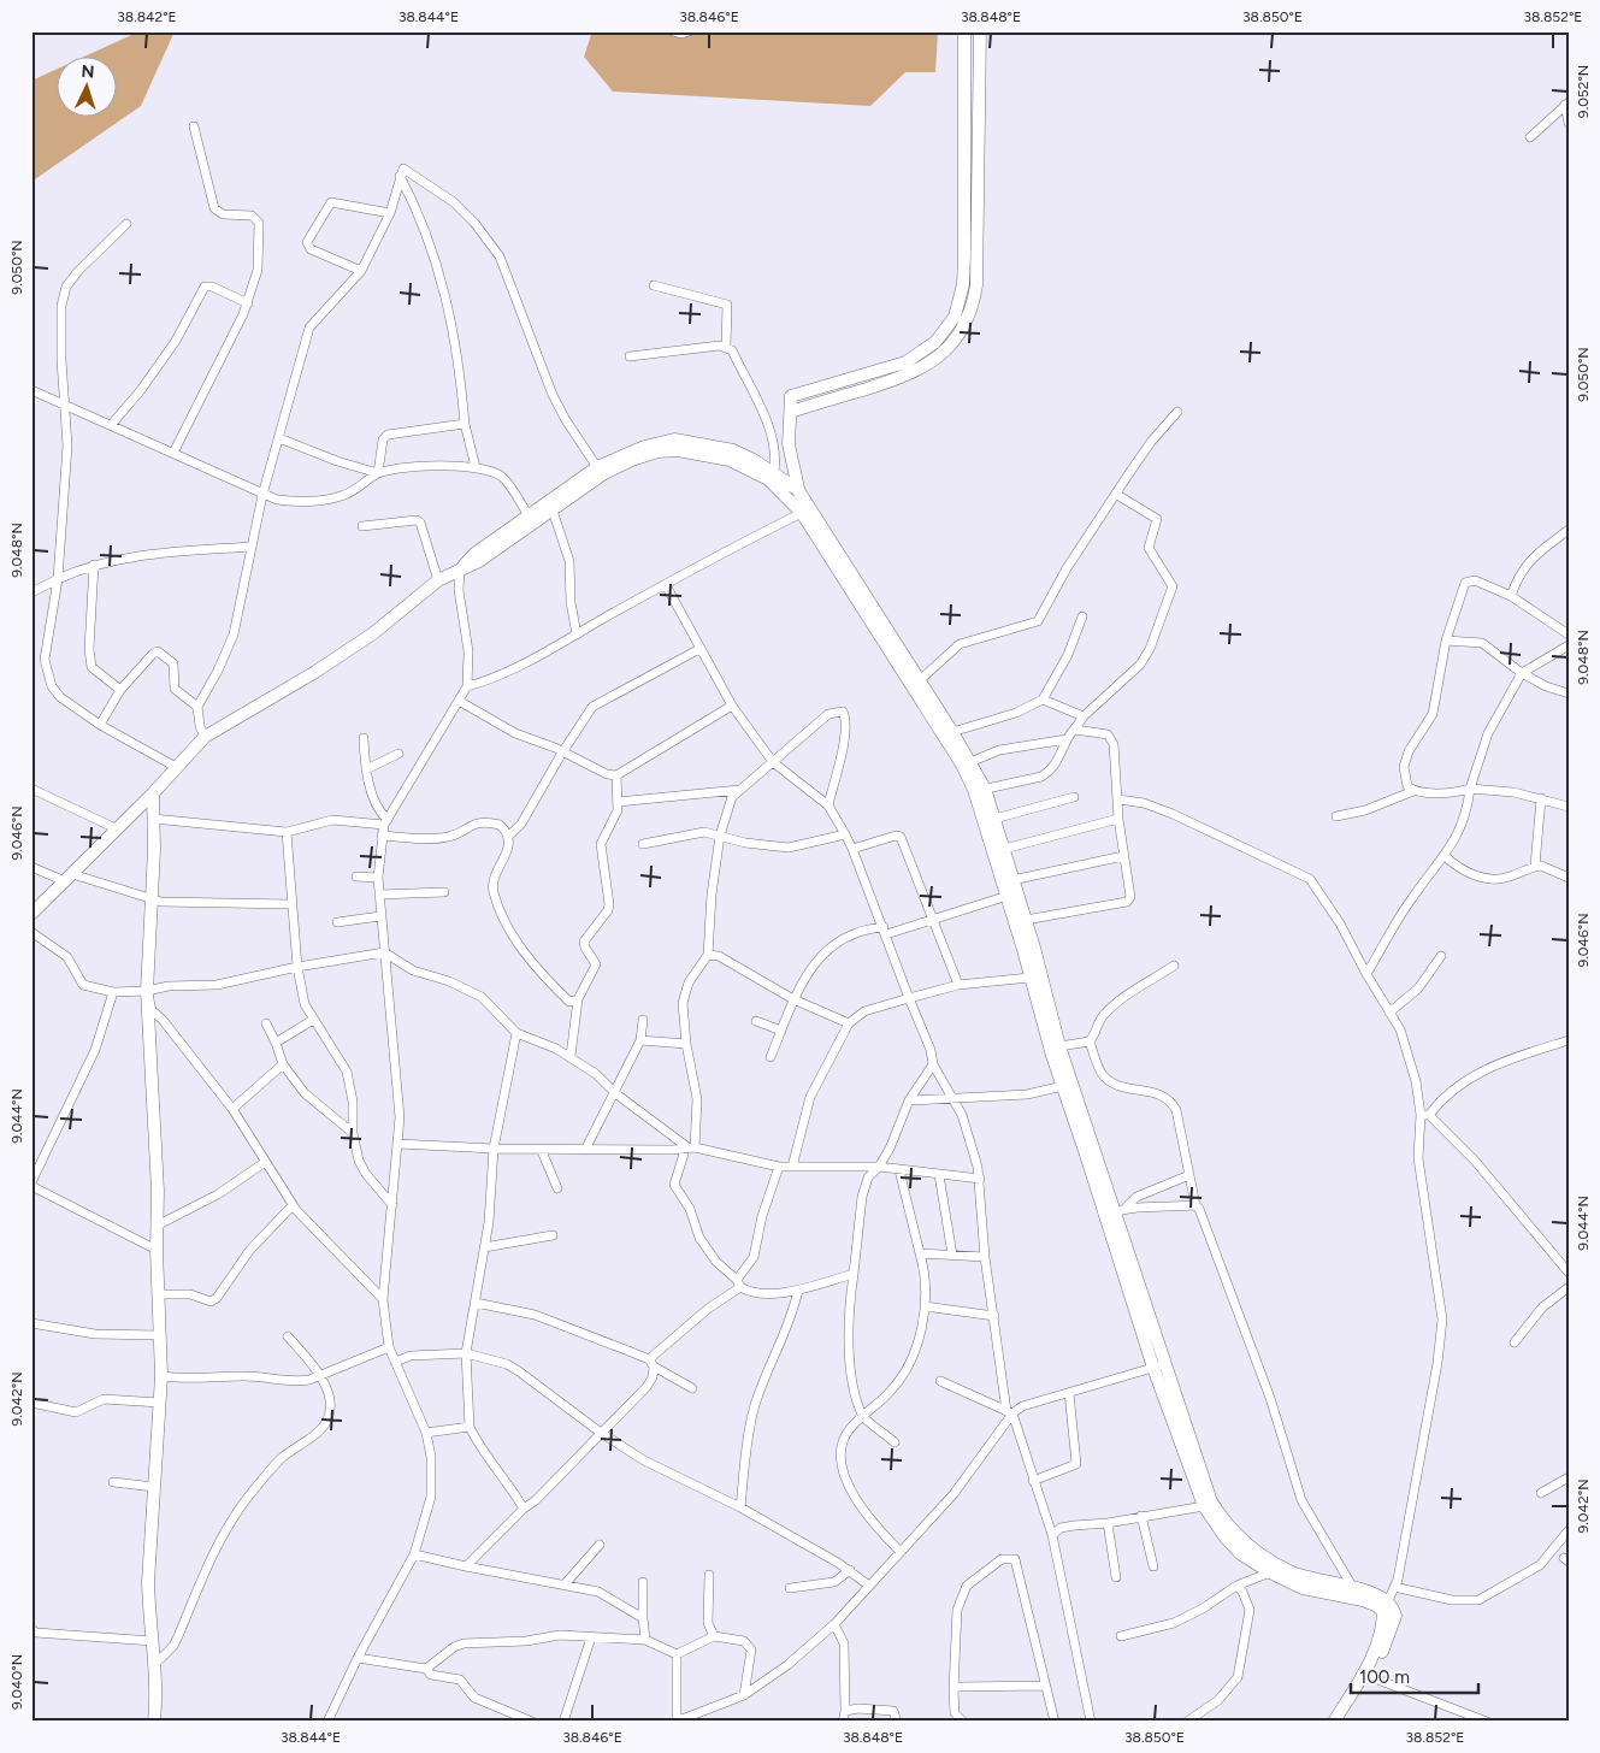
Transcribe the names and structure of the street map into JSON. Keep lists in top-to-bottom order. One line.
{"scale_bar":"100 m","north":"top","coordinates":["38.842°E","38.844°E","38.846°E","38.848°E","38.850°E","38.852°E","9.052°N","9.050°N","9.048°N","9.046°N","9.044°N","9.042°N","9.040°N"]}
